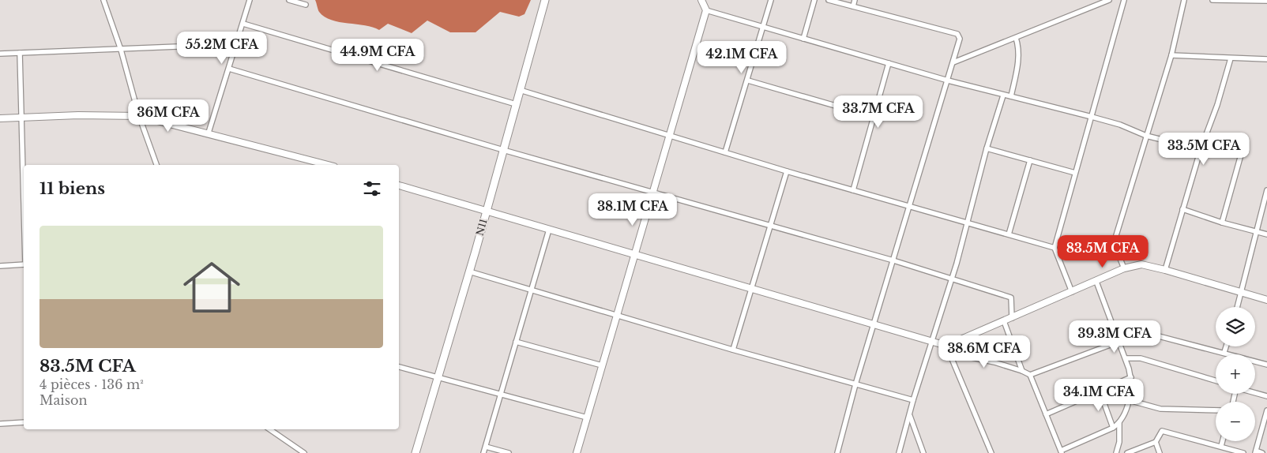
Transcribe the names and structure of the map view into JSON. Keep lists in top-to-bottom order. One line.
{"streets":{"main road":["N11"]},"page":{"price":["55.2M CFA","44.9M CFA","42.1M CFA","33.7M CFA","36M CFA","33.5M CFA","38.1M CFA","83.5M CFA","39.3M CFA","38.6M CFA","34.1M CFA"],"heading":"11 biens","list":[{"name":"83.5M CFA","note":"4 pièces · 136 m² · Maison"}],"map_buttons":["+","−"]}}
